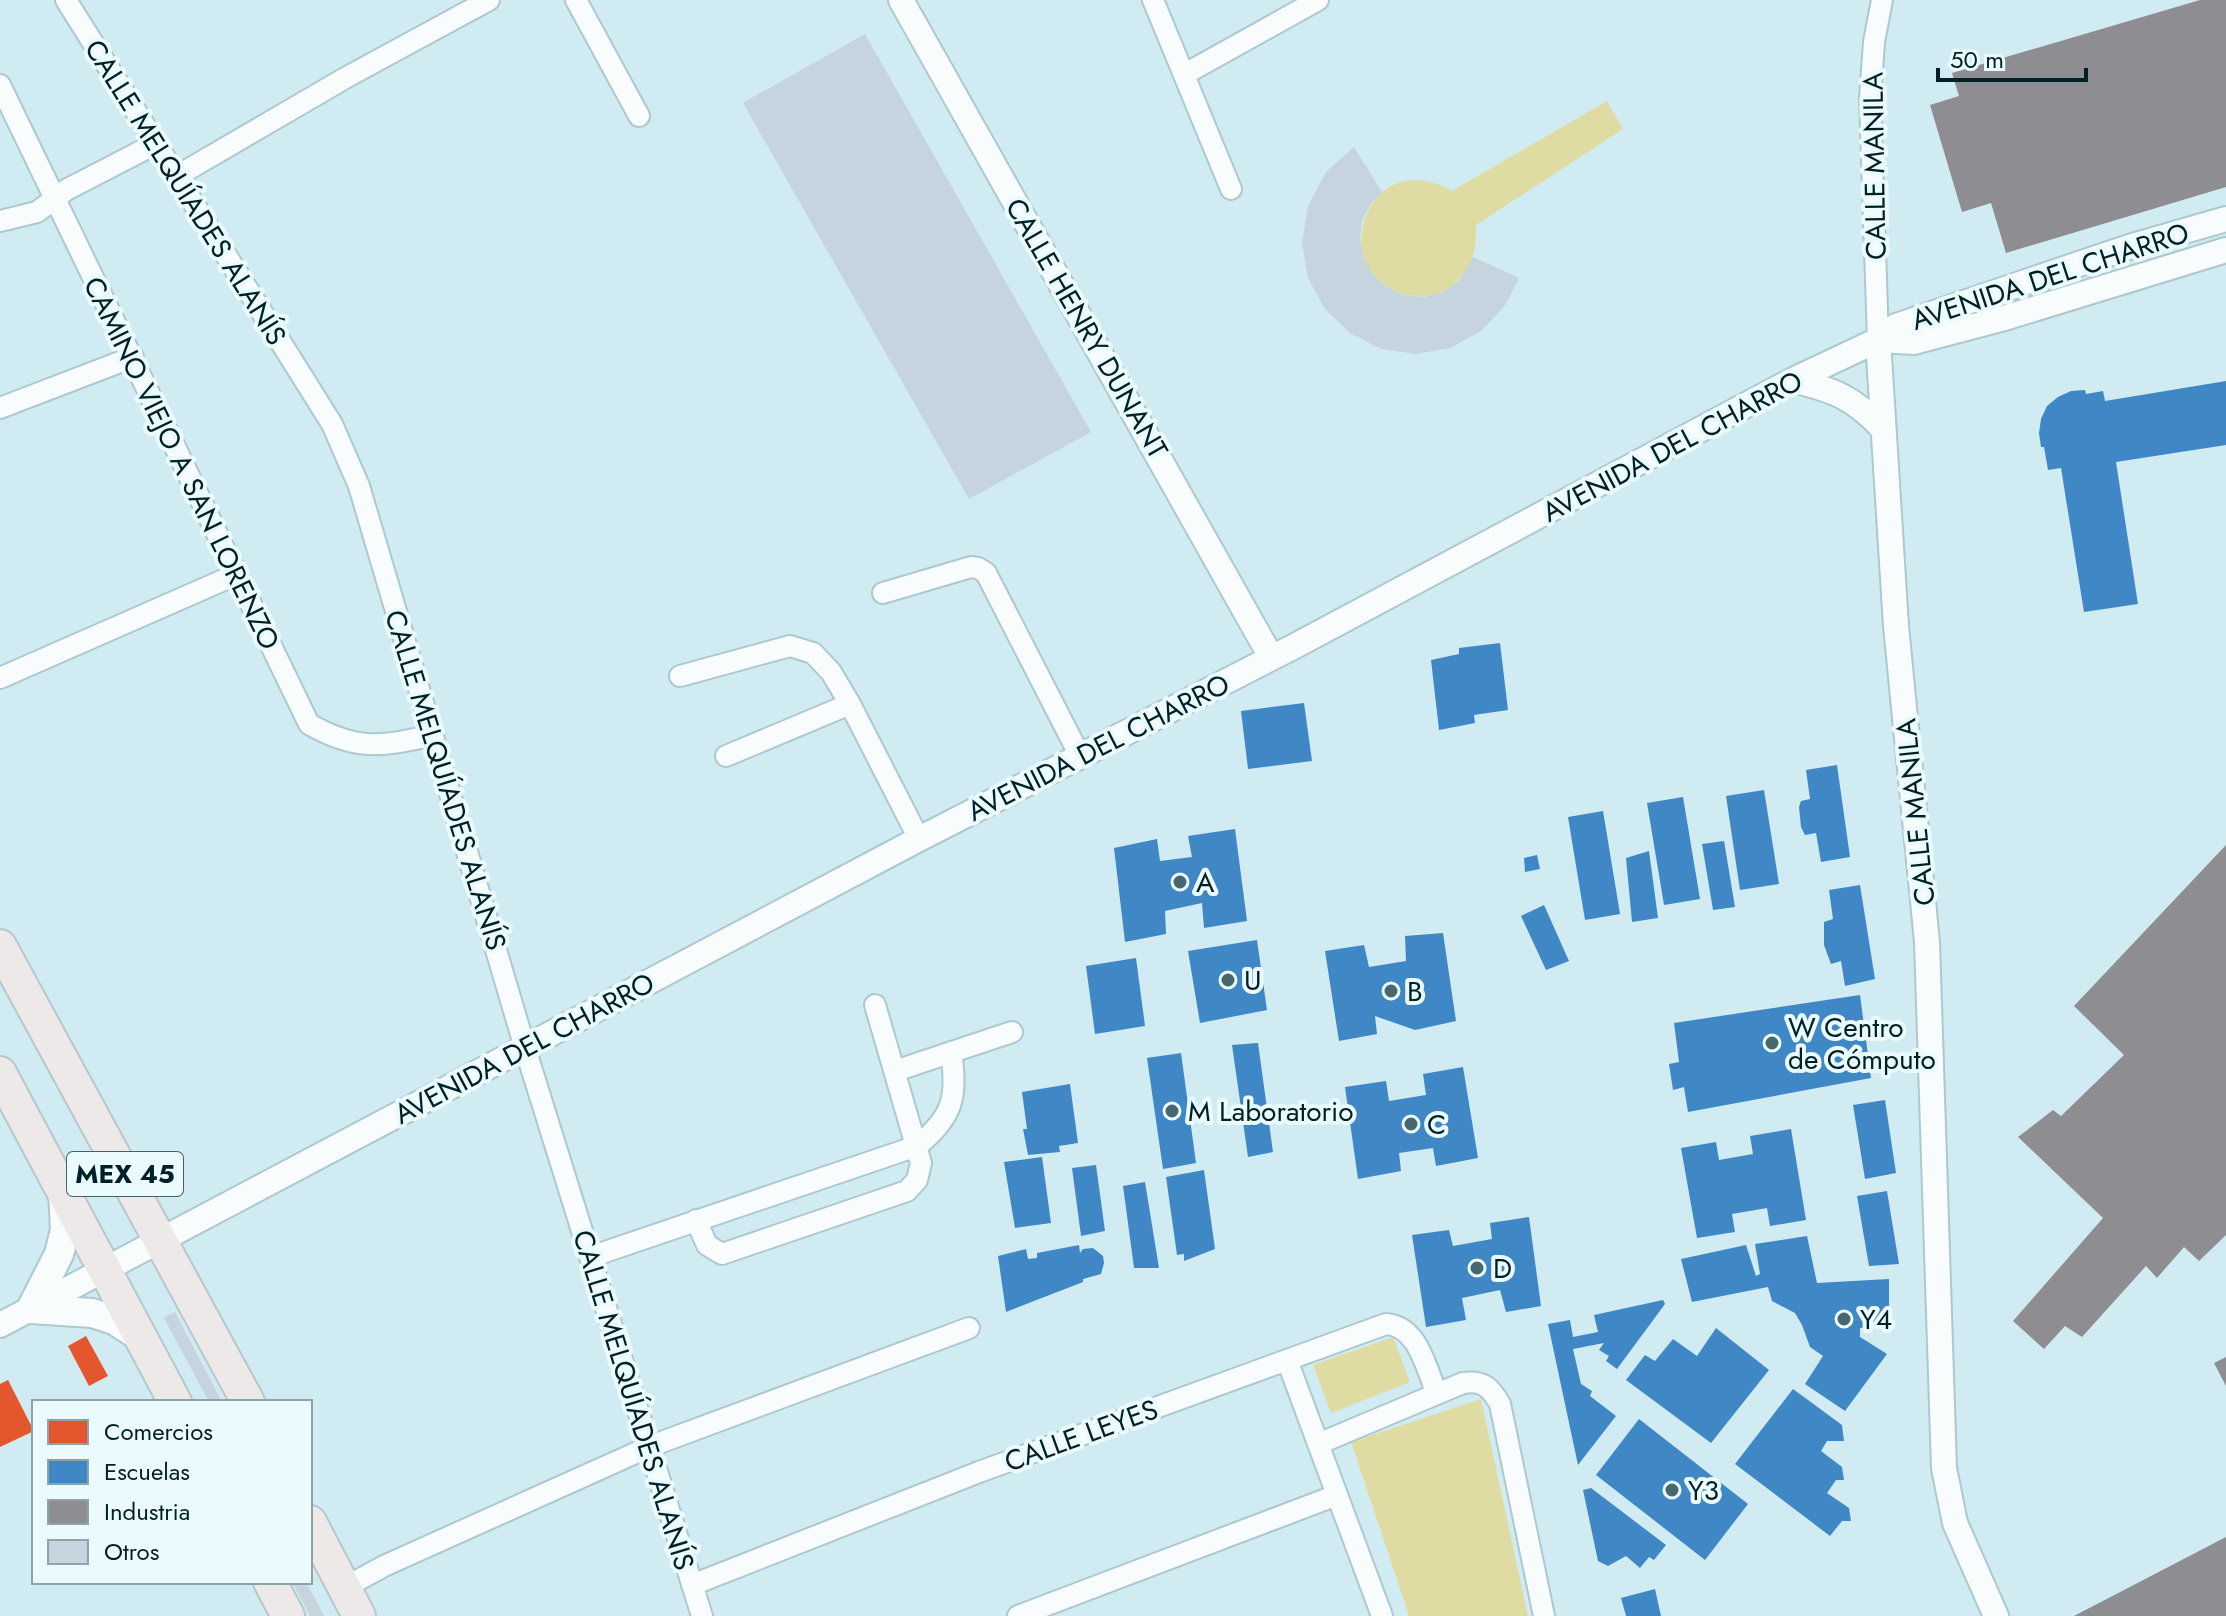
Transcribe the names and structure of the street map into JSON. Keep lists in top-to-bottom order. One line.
{"streets":{"main road":["MEX 45"],"street":["CALLE MANILA","CALLE MELQUÍADES ALANÍS","AVENIDA DEL CHARRO","CALLE HENRY DUNANT","CAMINO VIEJO A SAN LORENZO","CALLE LEYES"]},"crossings":[["CALLE MANILA","AVENIDA DEL CHARRO"],["CALLE MELQUÍADES ALANÍS","AVENIDA DEL CHARRO"],["CALLE MELQUÍADES ALANÍS","CAMINO VIEJO A SAN LORENZO"],["CALLE MELQUÍADES ALANÍS","CALLE LEYES"],["AVENIDA DEL CHARRO","CALLE HENRY DUNANT"],["AVENIDA DEL CHARRO","MEX 45"]],"places":["A","U","B","W Centro de Cómputo","M Laboratorio","C","D","Y4","Y3"],"legend":["Comercios","Escuelas","Industria","Otros"],"scale_bar":"50 m"}
